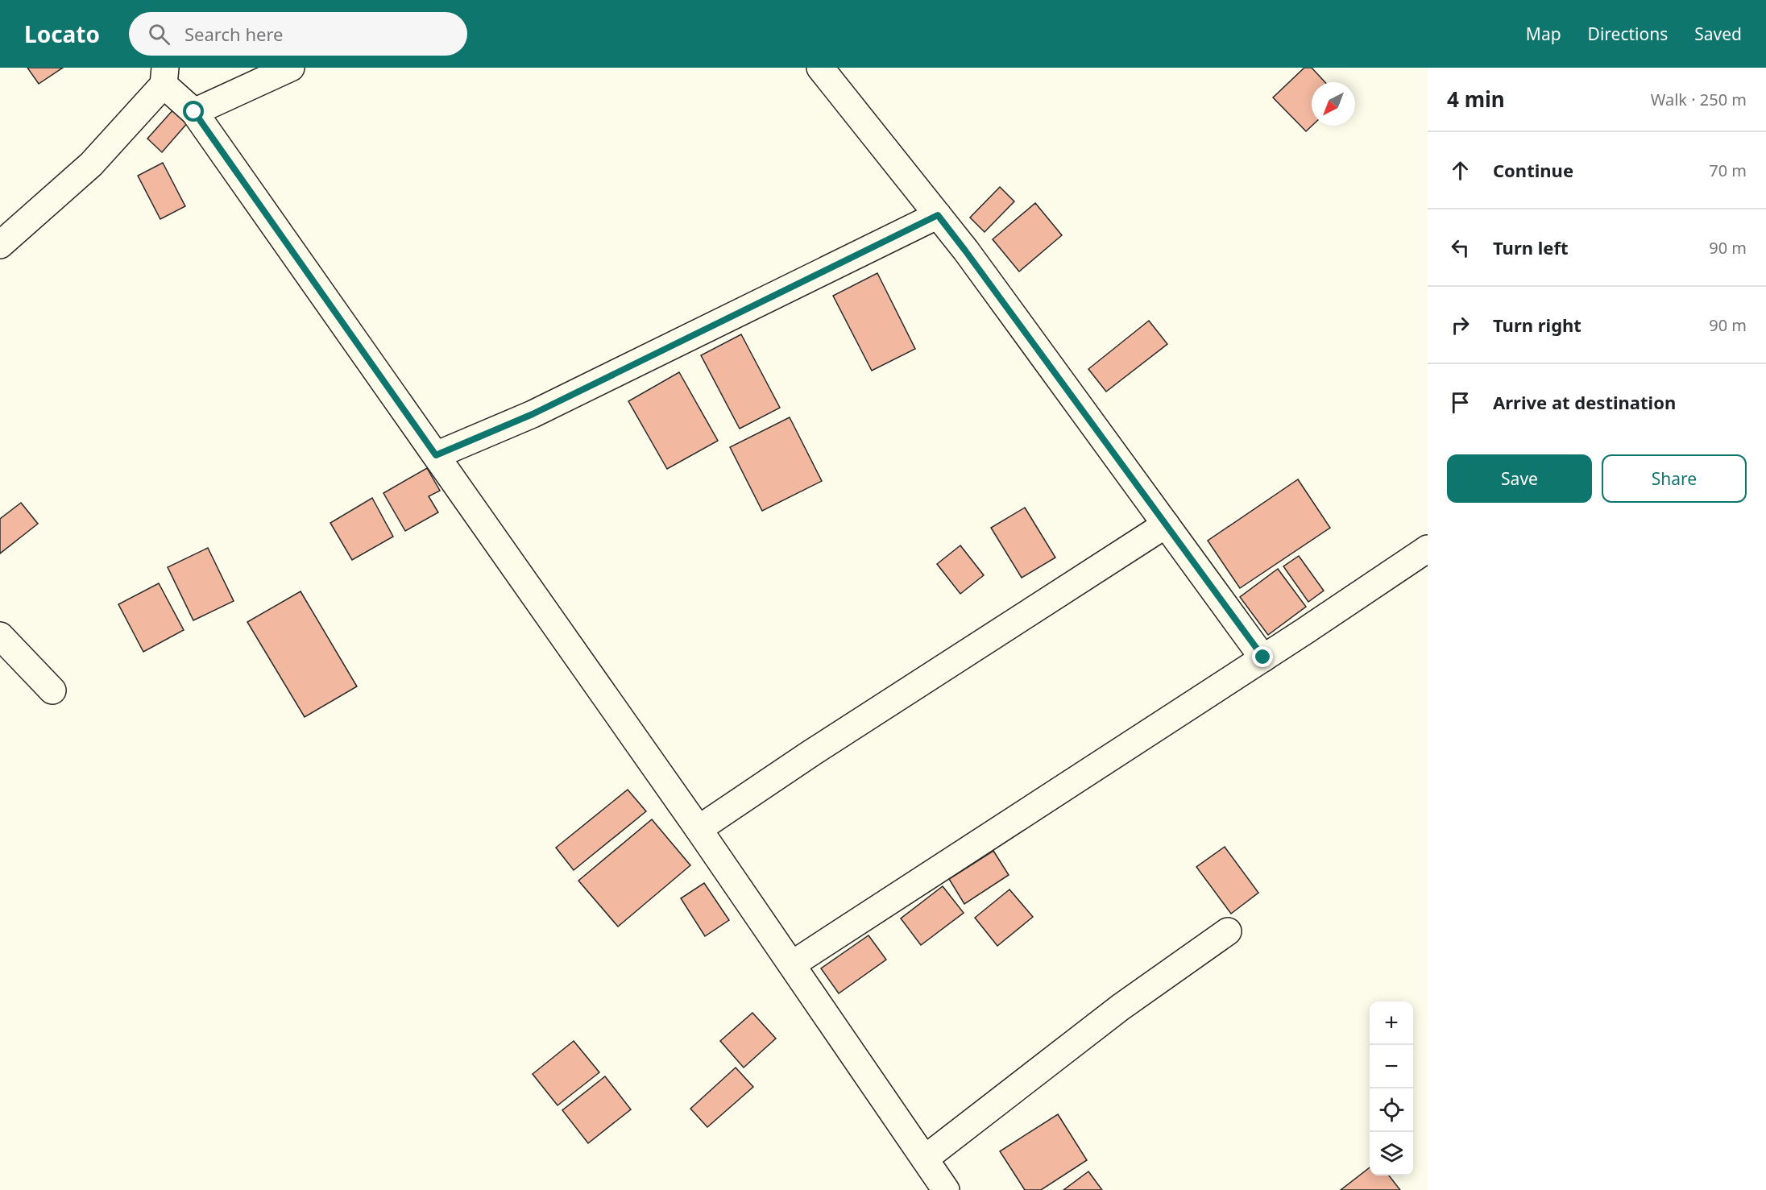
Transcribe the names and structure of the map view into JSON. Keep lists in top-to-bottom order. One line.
{"north":"bottom left","page":{"header":"Locato","search":"Search here","nav":["Map","Directions","Saved"],"heading":["4 min","Walk · 250 m"],"list":[["Continue","70 m"],["Turn left","90 m"],["Turn right","90 m"],"Arrive at destination"],"buttons":["Save","Share"],"map_buttons":["+","−"]}}
